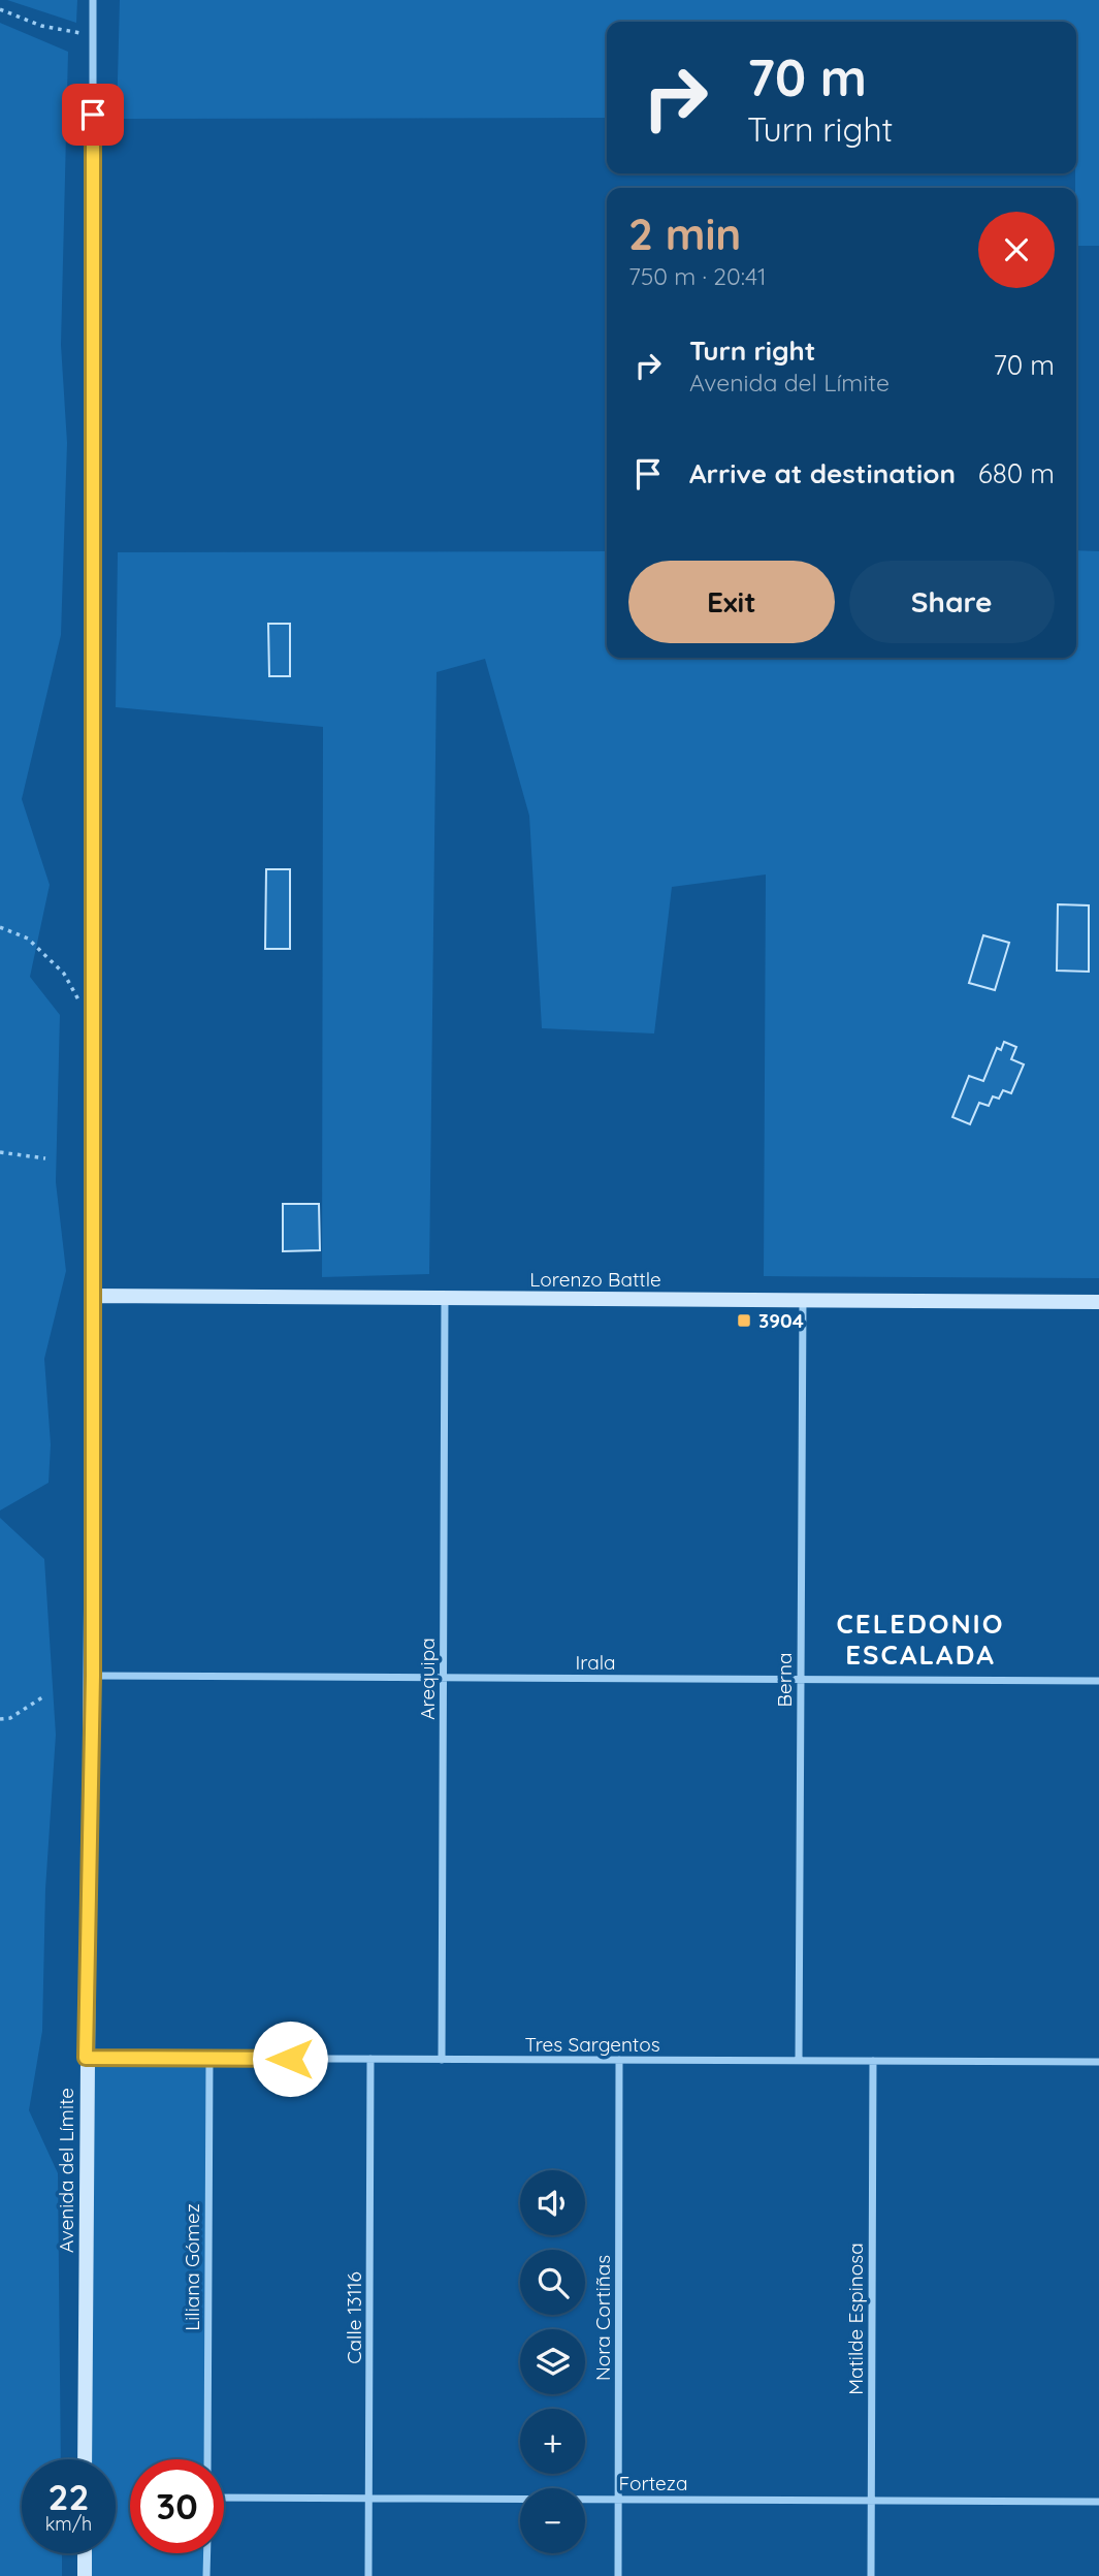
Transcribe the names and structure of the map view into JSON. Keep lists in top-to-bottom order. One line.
{"streets":{"street":["Lorenzo Battle","Irala","Arequipa","Berna","Tres Sargentos","Avenida del Límite","Liliana Gómez","Calle 13116","Nora Cortiñas","Matilde Espinosa","Forteza"]},"crossings":[["Lorenzo Battle","Arequipa"],["Lorenzo Battle","Berna"],["Lorenzo Battle","Avenida del Límite"],["Irala","Arequipa"],["Irala","Berna"],["Irala","Avenida del Límite"],["Arequipa","Tres Sargentos"],["Berna","Tres Sargentos"],["Tres Sargentos","Avenida del Límite"],["Tres Sargentos","Liliana Gómez"],["Tres Sargentos","Calle 13116"],["Tres Sargentos","Nora Cortiñas"],["Tres Sargentos","Matilde Espinosa"],["Calle 13116","Forteza"],["Nora Cortiñas","Forteza"],["Matilde Espinosa","Forteza"]],"districts":["CELEDONIO ESCALADA"],"places":{"transit":["3904"]},"page":{"turn":["70 m","Turn right"],"heading":["2 min","750 m · 20:41"],"list":[{"name":"Turn right","note":"Avenida del Límite","value":"70 m"},{"name":"Arrive at destination","value":"680 m"}],"buttons":["Exit","Share"],"map_buttons":["+","−"],"speed":"22 km/h","limit":"30"}}
